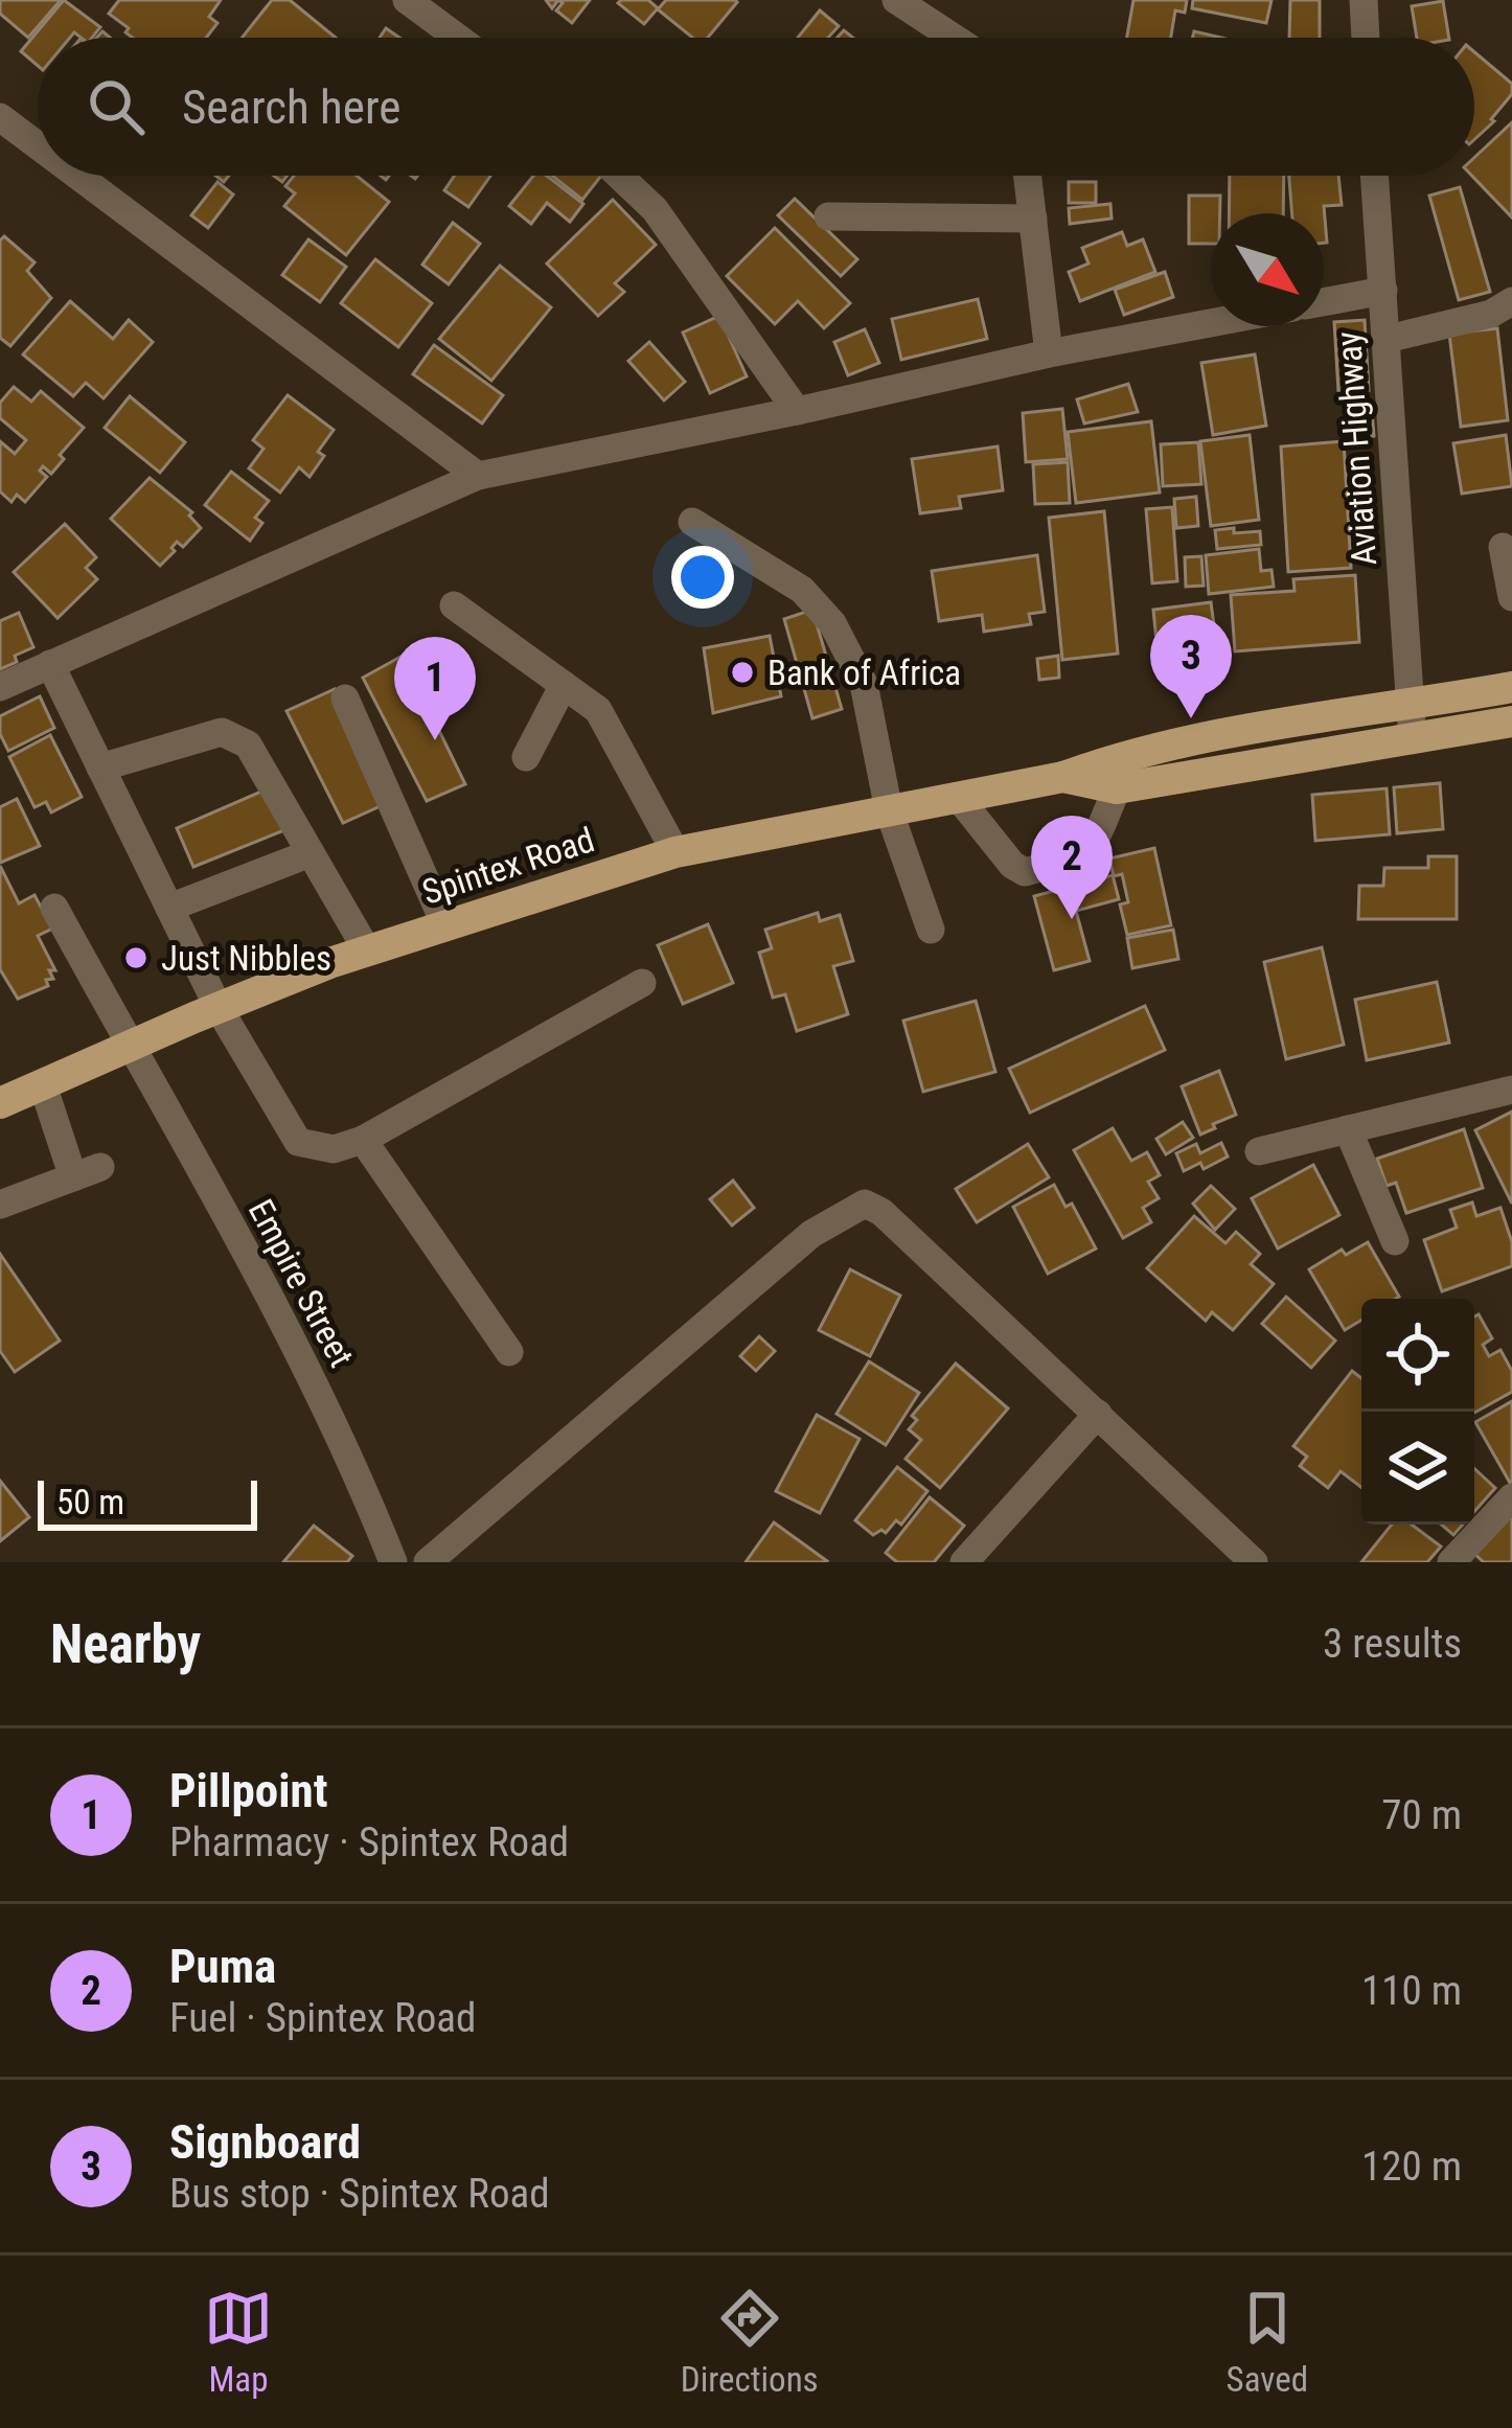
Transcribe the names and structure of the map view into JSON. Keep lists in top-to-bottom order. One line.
{"streets":{"main road":["Spintex Road"],"street":["Aviation Highway","Empire Street"]},"crossings":[["Aviation Highway","Spintex Road"],["Spintex Road","Empire Street"]],"places":["Bank of Africa","Just Nibbles"],"scale_bar":"50 m","north":"bottom right","page":{"search":"Search here","pins":["3","1","2"],"scale":"50 m","heading":["Nearby","3 results"],"list":[{"mark":"1","name":"Pillpoint","note":"Pharmacy · Spintex Road","value":"70 m"},{"mark":"2","name":"Puma","note":"Fuel · Spintex Road","value":"110 m"},{"mark":"3","name":"Signboard","note":"Bus stop · Spintex Road","value":"120 m"}],"nav":["Map","Directions","Saved"]}}
